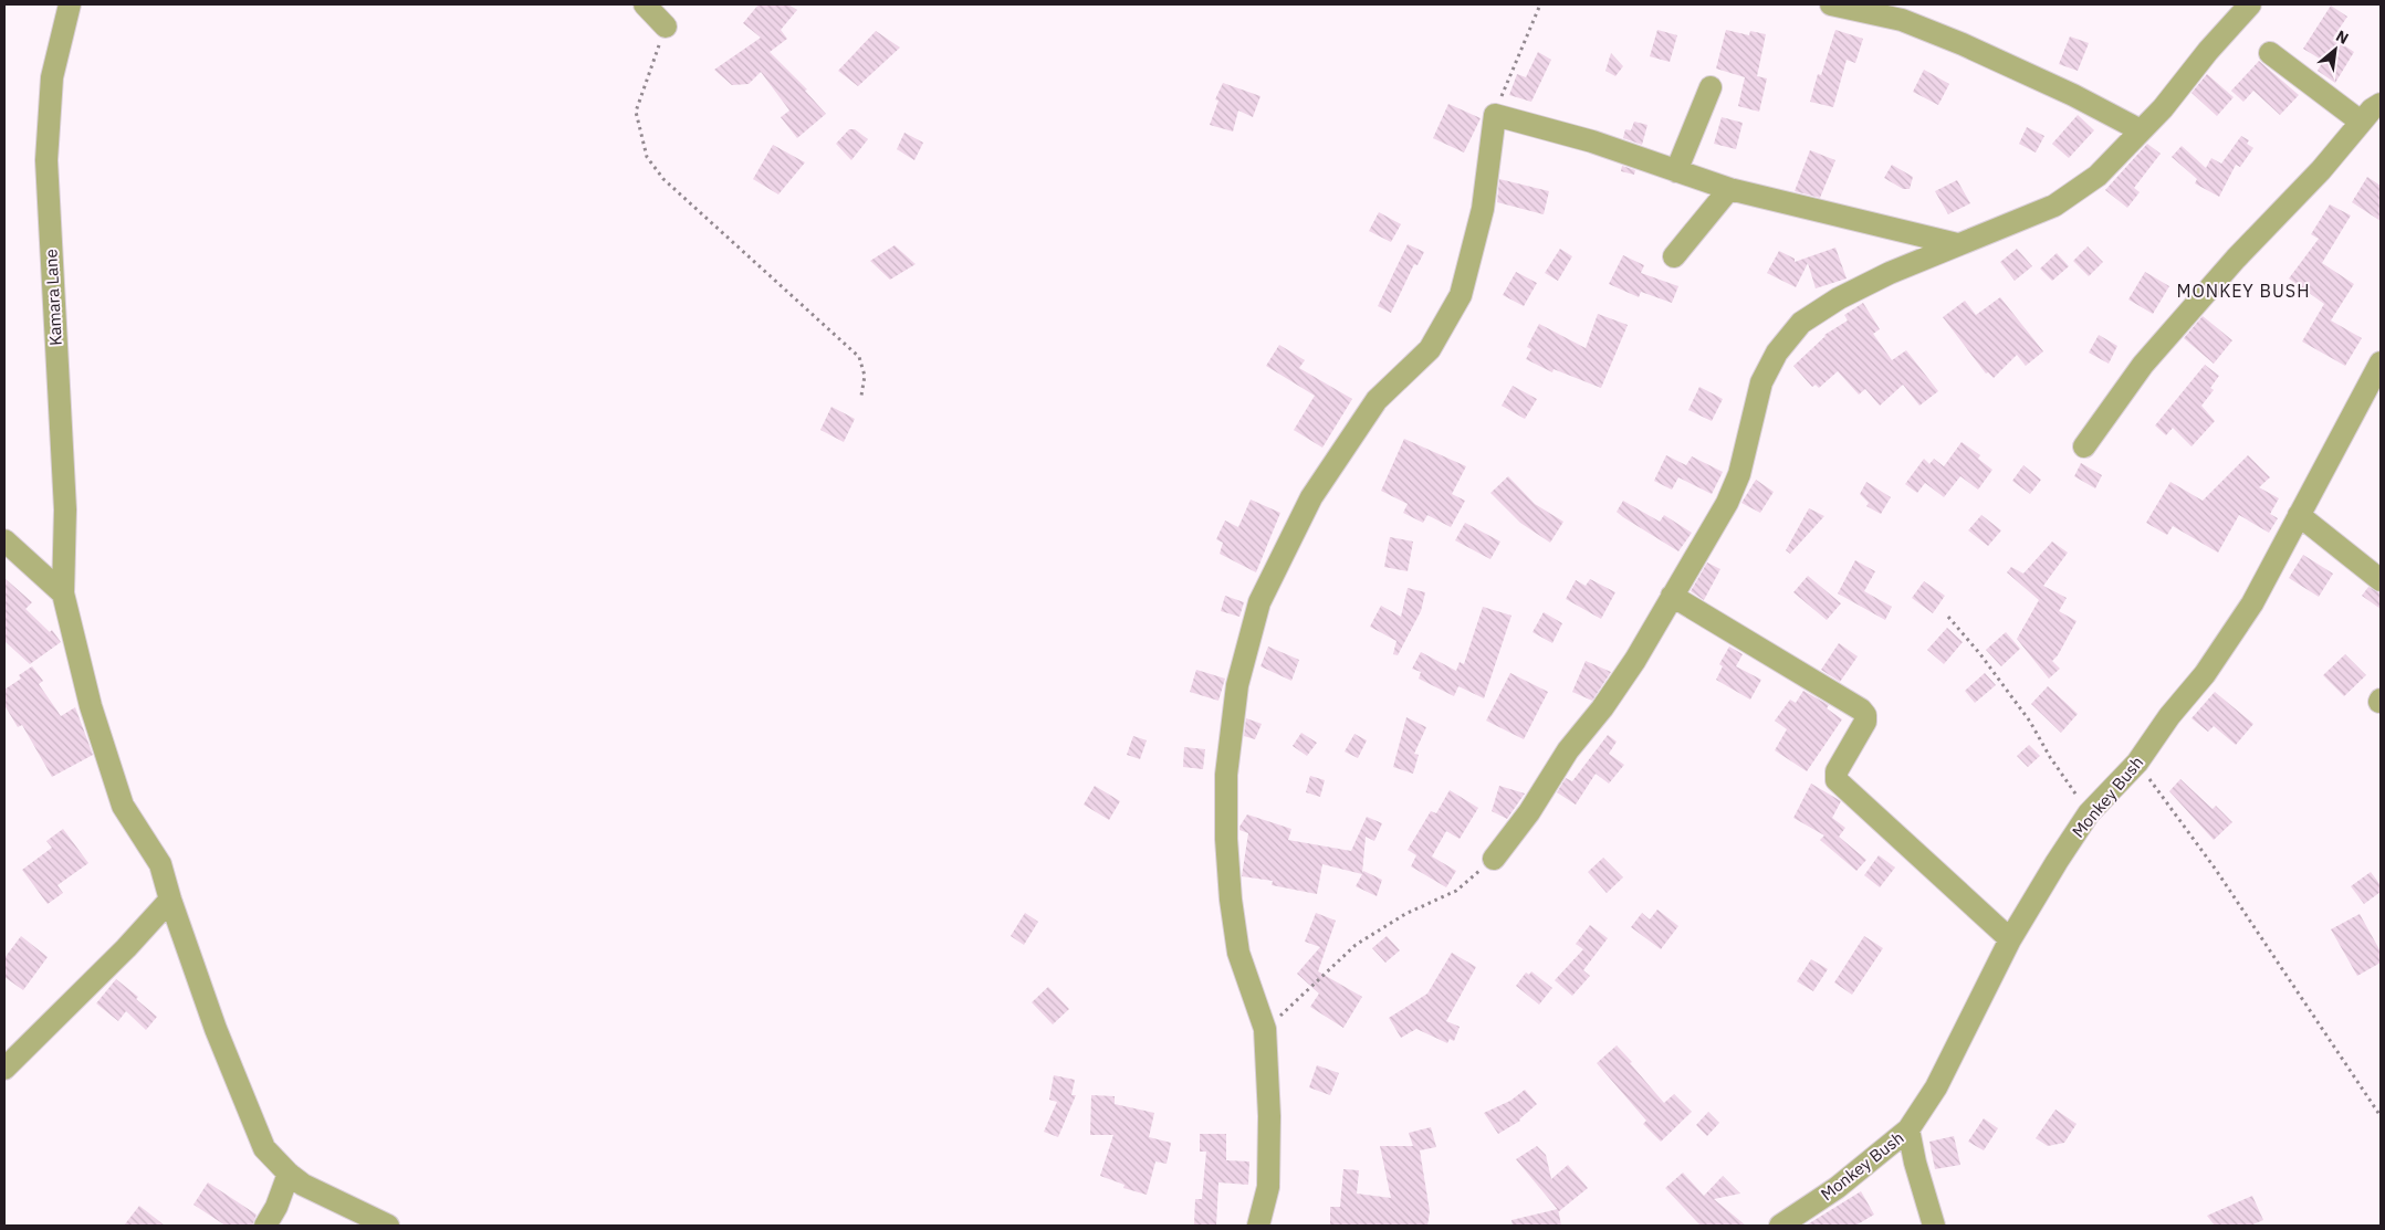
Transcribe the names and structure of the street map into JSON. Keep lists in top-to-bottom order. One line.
{"streets":{"street":["Kamara Lane","Monkey Bush"]},"districts":["MONKEY BUSH"],"north":"top right"}
